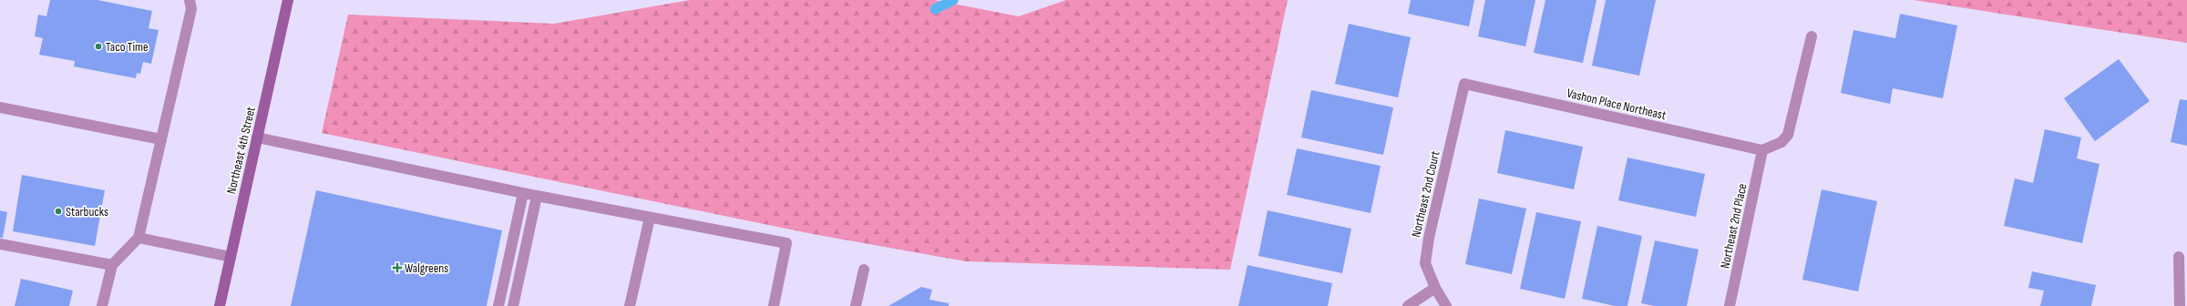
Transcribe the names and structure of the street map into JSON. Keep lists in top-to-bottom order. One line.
{"streets":{"main road":["Northeast 4th Street"],"street":["Vashon Place Northeast","Northeast 2nd Court","Northeast 2nd Place"]},"crossings":[["Vashon Place Northeast","Northeast 2nd Court"],["Vashon Place Northeast","Northeast 2nd Place"]],"places":{"other":["Taco Time","Starbucks"],"health":["Walgreens"]}}
